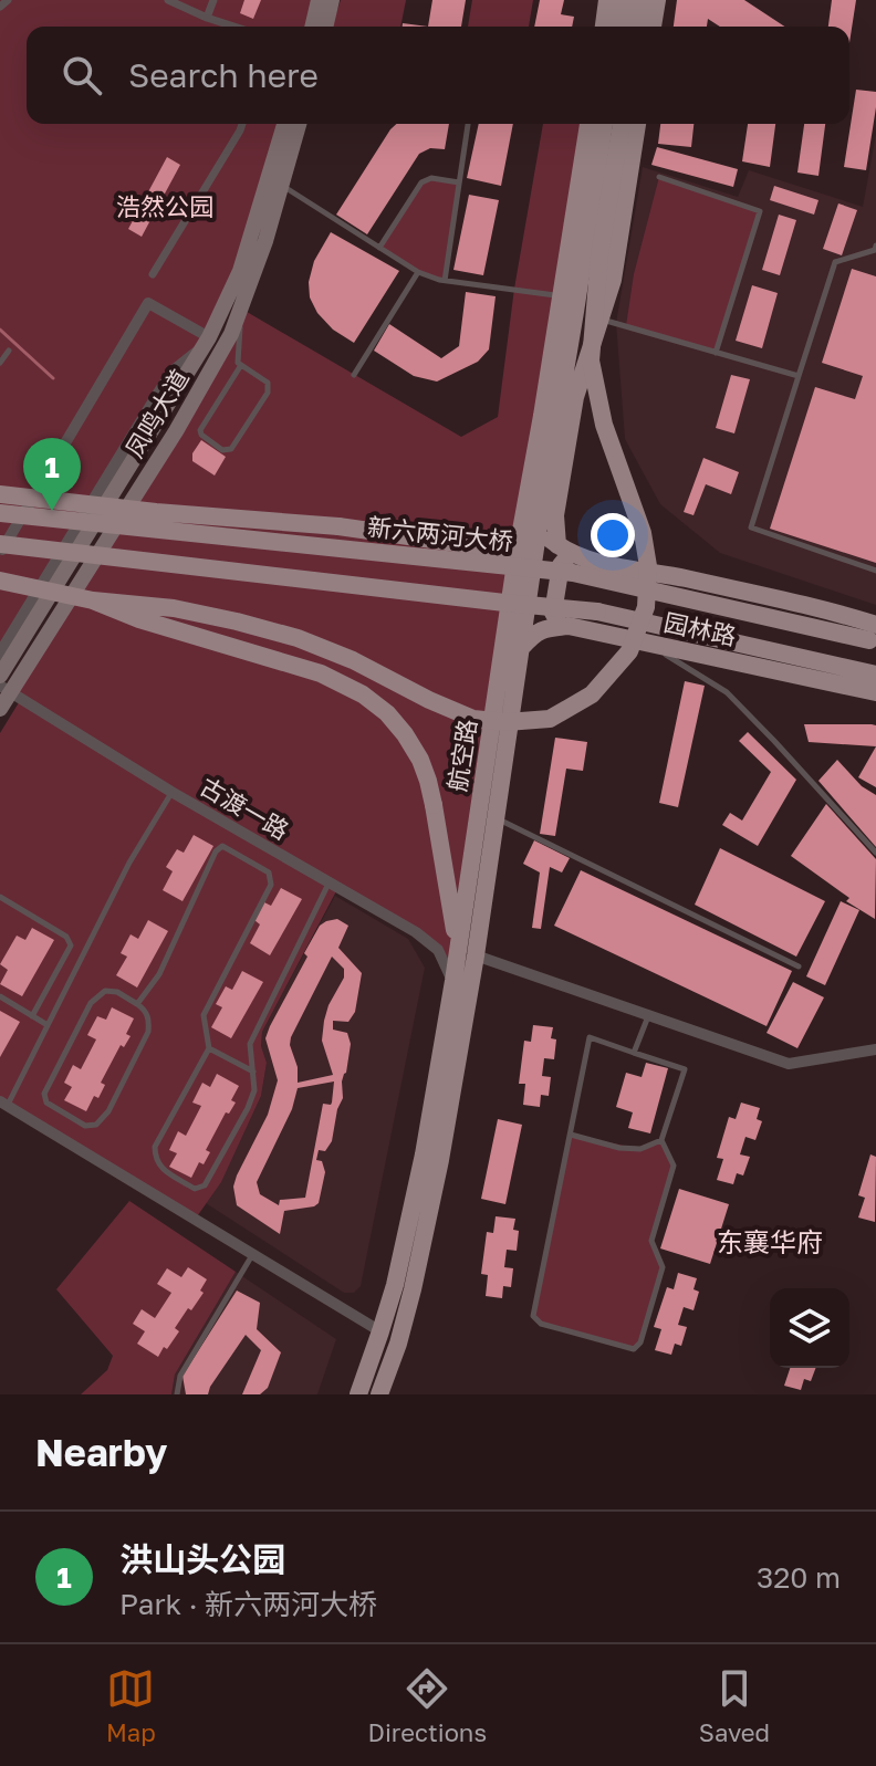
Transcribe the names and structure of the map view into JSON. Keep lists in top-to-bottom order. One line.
{"streets":{"main road":["凤鸣大道","新六两河大桥","园林路","航空路"],"street":["古渡一路"]},"crossings":[["凤鸣大道","古渡一路"],["新六两河大桥","园林路"],["航空路","古渡一路"]],"districts":["东襄华府"],"parks":["浩然公园"],"page":{"search":"Search here","pins":"1","heading":"Nearby","list":[{"mark":"1","name":"洪山头公园","note":"Park · 新六两河大桥","value":"320 m"}],"nav":["Map","Directions","Saved"]}}
